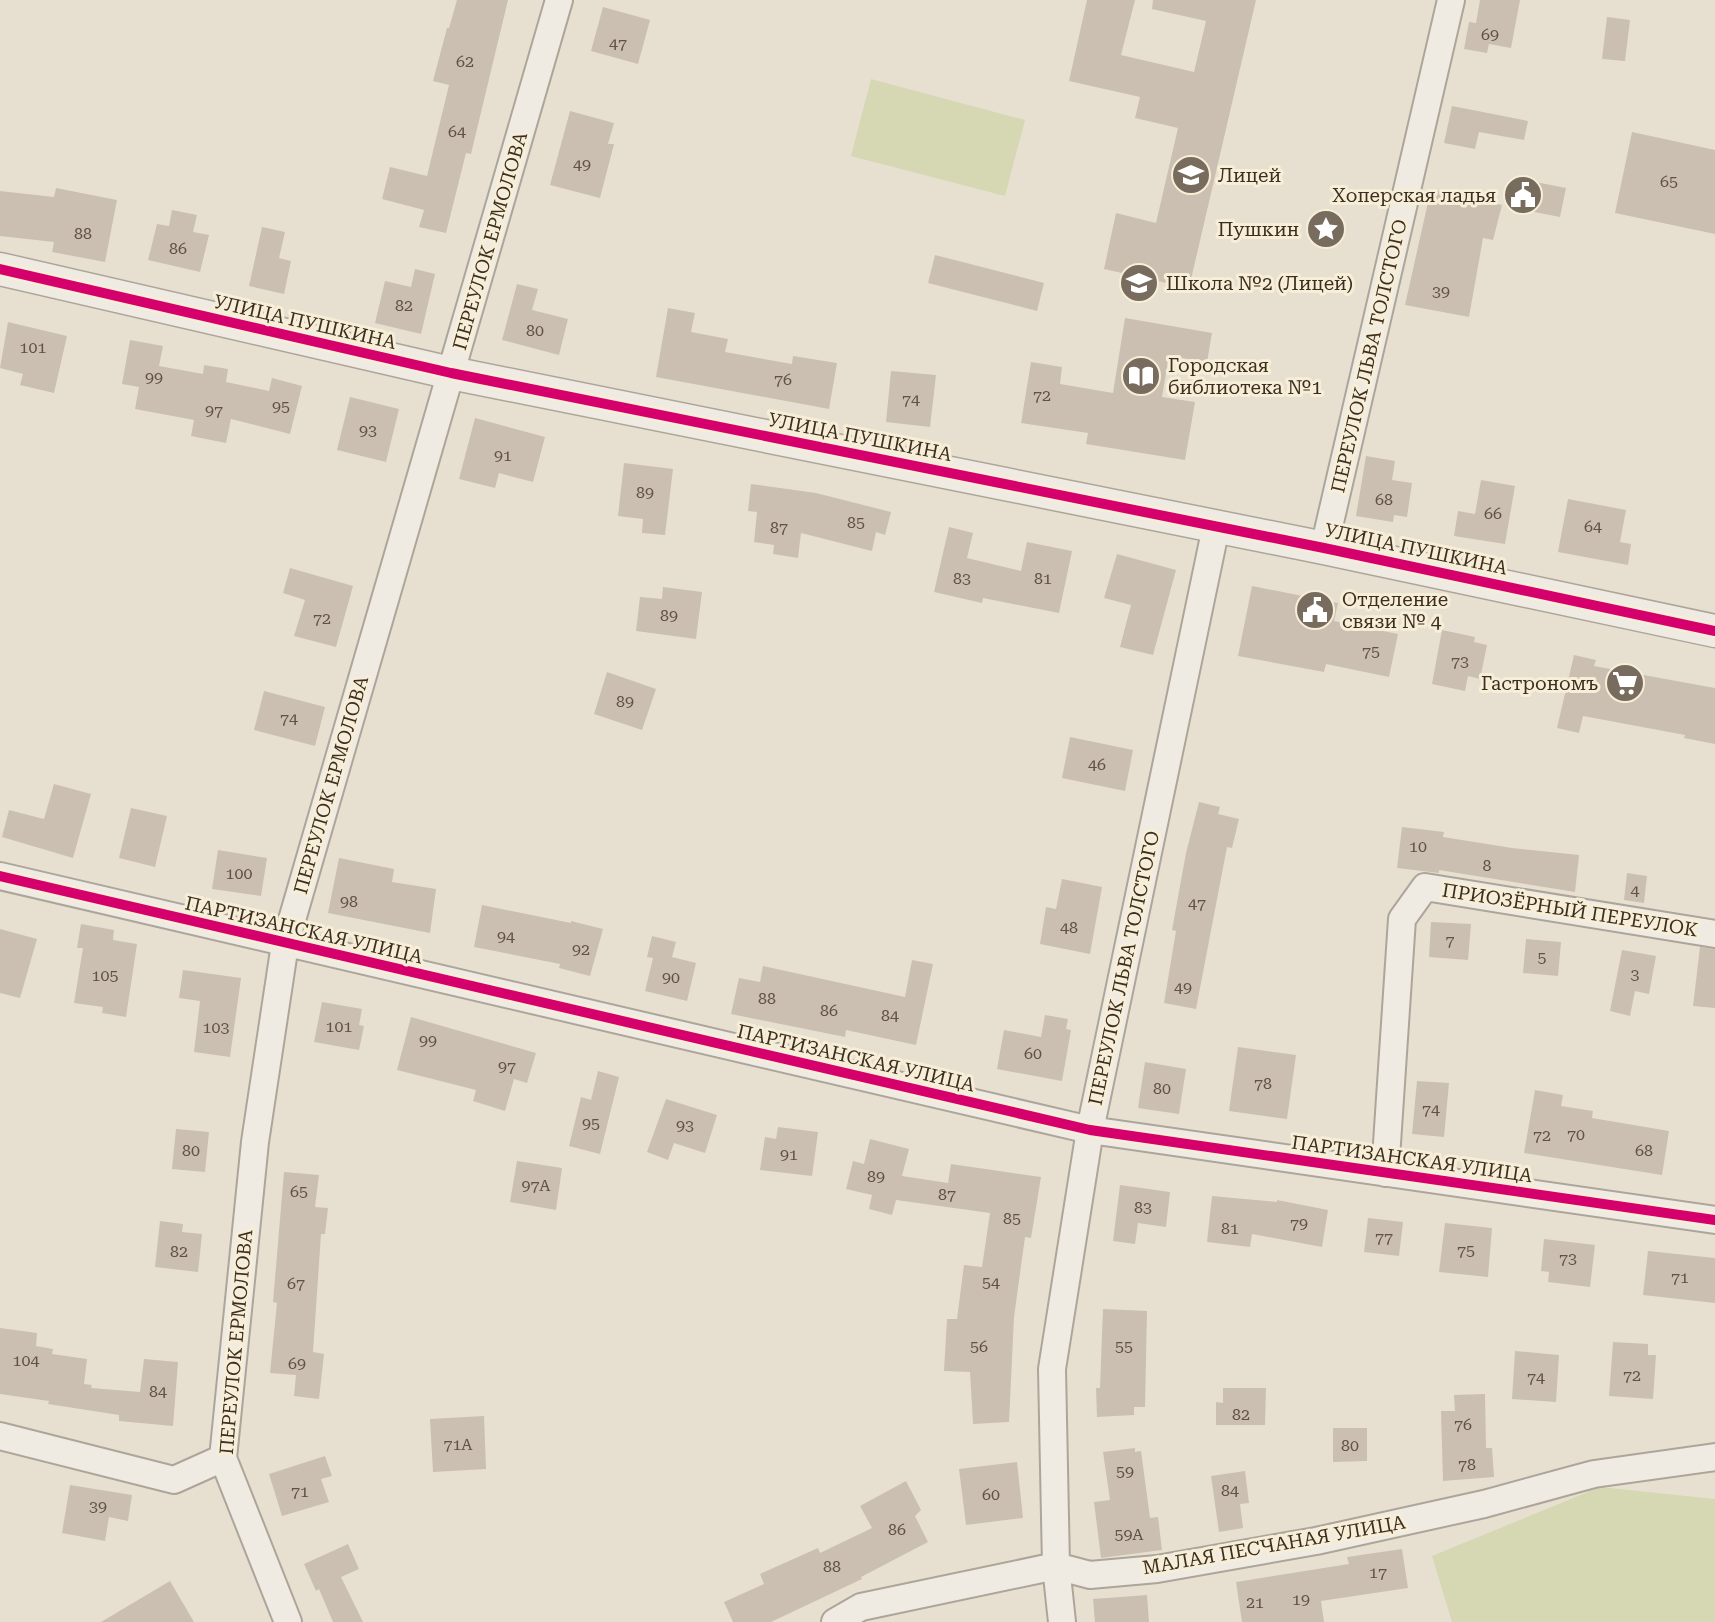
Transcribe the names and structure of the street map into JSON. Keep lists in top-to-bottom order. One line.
{"streets":{"street":["ПЕРЕУЛОК ЕРМОЛОВА","УЛИЦА ПУШКИНА","ПЕРЕУЛОК ЛЬВА ТОЛСТОГО","ПРИОЗЁРНЫЙ ПЕРЕУЛОК","ПАРТИЗАНСКАЯ УЛИЦА","МАЛАЯ ПЕСЧАНАЯ УЛИЦА"]},"crossings":[["ПЕРЕУЛОК ЕРМОЛОВА","УЛИЦА ПУШКИНА"],["ПЕРЕУЛОК ЕРМОЛОВА","ПАРТИЗАНСКАЯ УЛИЦА"],["УЛИЦА ПУШКИНА","ПЕРЕУЛОК ЛЬВА ТОЛСТОГО"],["ПЕРЕУЛОК ЛЬВА ТОЛСТОГО","ПАРТИЗАНСКАЯ УЛИЦА"],["ПЕРЕУЛОК ЛЬВА ТОЛСТОГО","МАЛАЯ ПЕСЧАНАЯ УЛИЦА"],["ПРИОЗЁРНЫЙ ПЕРЕУЛОК","ПАРТИЗАНСКАЯ УЛИЦА"]],"places":{"school or university":["Лицей","Школа №2 (Лицей)"],"public building":["Хоперская ладья","Отделение связи № 4"],"place":["Пушкин"],"library":["Городская библиотека №1"],"supermarket":["Гастрономъ"]},"house_numbers":["69","47","62","64","49","65","88","86","39","82","80","101","99","76","72","74","95","97","93","91","89","68","66","85","64","87","83","81","89","72","75","73","89","74","46","10","8","100","4","98","47","48","94","7","92","5","3","105","90","49","88","86","84","101","103","99","60","97","78","80","74","95","93","70","72","80","68","91","89","97А","65","87","83","85","79","81","77","75","82","73","71","54","67","56","55","104","69","72","74","84","82","76","71А","80","78","59","84","71","60","39","86","59А","88","17","19","21"]}
